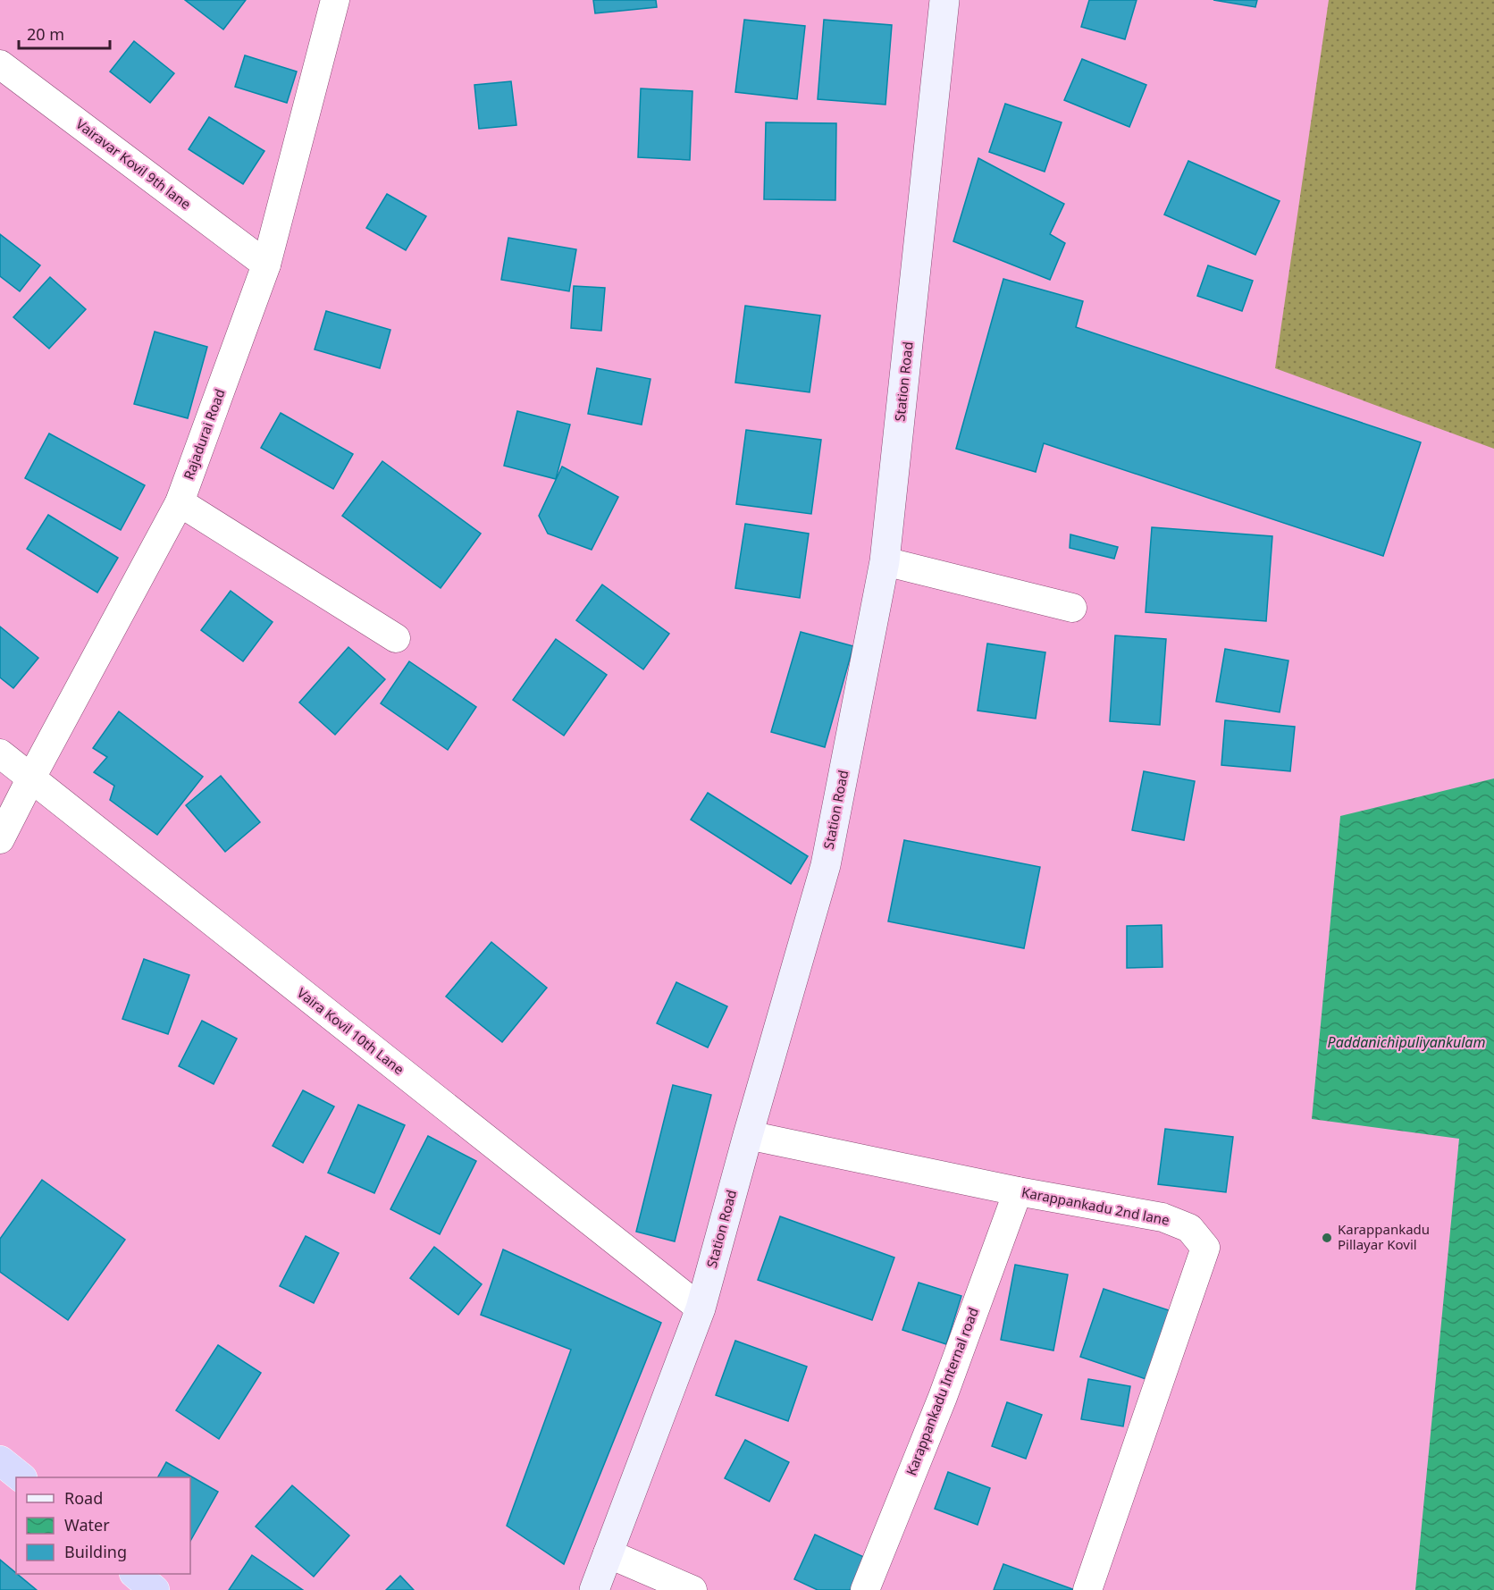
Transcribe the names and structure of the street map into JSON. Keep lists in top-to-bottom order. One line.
{"streets":{"main road":["Station Road"],"street":["Vairavar Kovil 9th lane","Rajadurai Road","Vaira Kovil 10th Lane","Karappankadu 2nd lane","Karappankadu Internal road"]},"crossings":[["Vairavar Kovil 9th lane","Rajadurai Road"],["Station Road","Vaira Kovil 10th Lane"],["Station Road","Karappankadu 2nd lane"],["Rajadurai Road","Vaira Kovil 10th Lane"],["Karappankadu 2nd lane","Karappankadu Internal road"]],"water":["Paddanichipuliyankulam"],"places":["Karappankadu Pillayar Kovil"],"legend":["Road","Water","Building"],"scale_bar":"20 m"}
